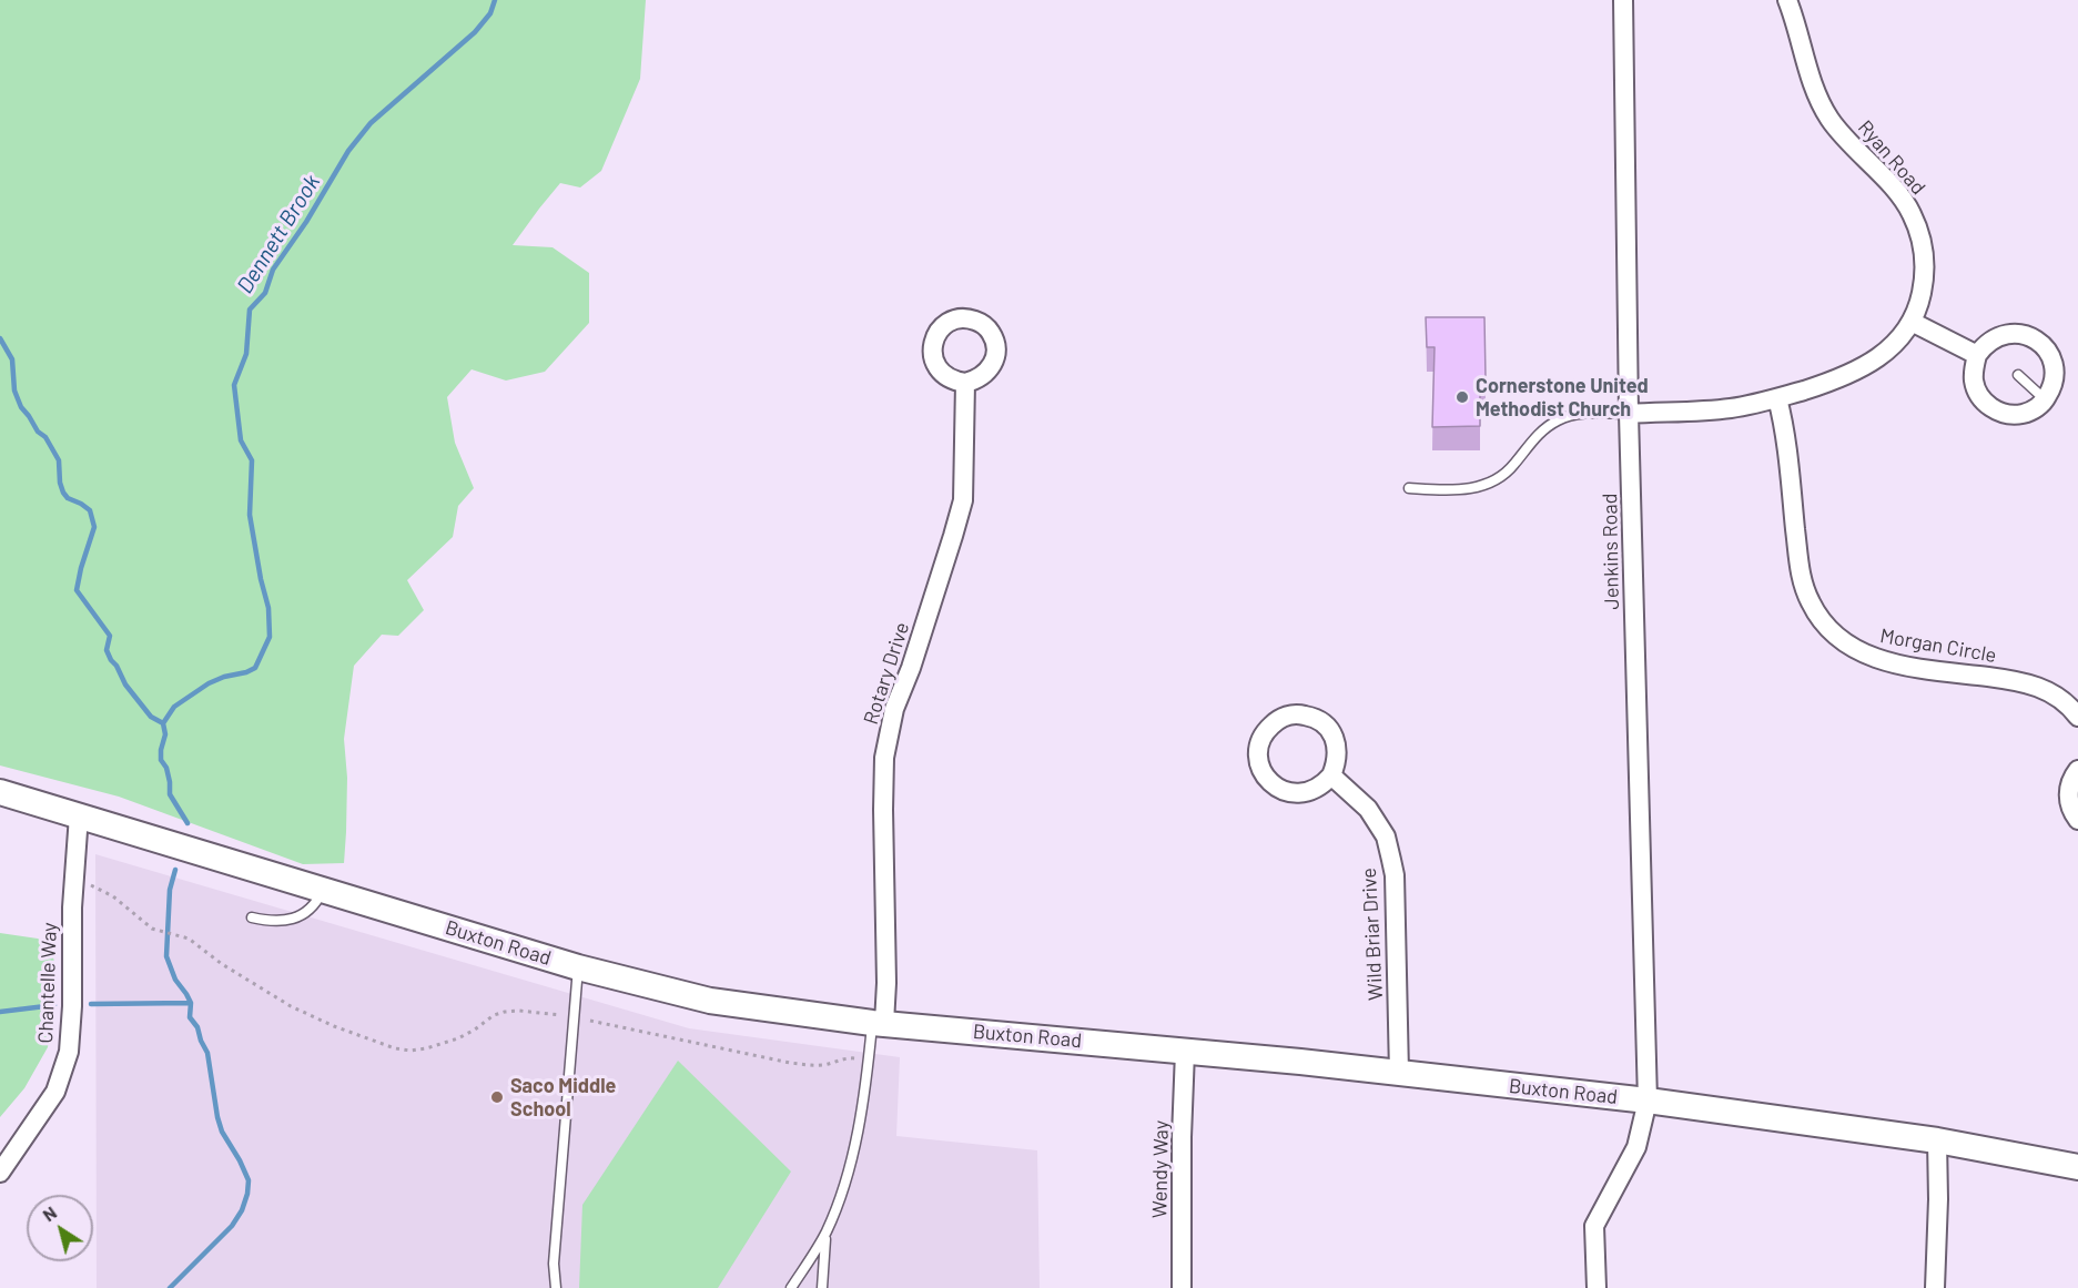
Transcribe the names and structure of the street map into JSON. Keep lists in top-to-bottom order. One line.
{"streets":{"main road":["Buxton Road"],"street":["Ryan Road","Jenkins Road","Morgan Circle","Rotary Drive","Wild Briar Drive","Chantelle Way","Wendy Way"]},"crossings":[["Ryan Road","Jenkins Road"],["Ryan Road","Morgan Circle"],["Jenkins Road","Buxton Road"],["Rotary Drive","Buxton Road"],["Wild Briar Drive","Buxton Road"],["Buxton Road","Chantelle Way"],["Buxton Road","Wendy Way"]],"water":["Dennett Brook"],"places":["Cornerstone United Methodist Church","Saco Middle School"],"north":"top left"}
